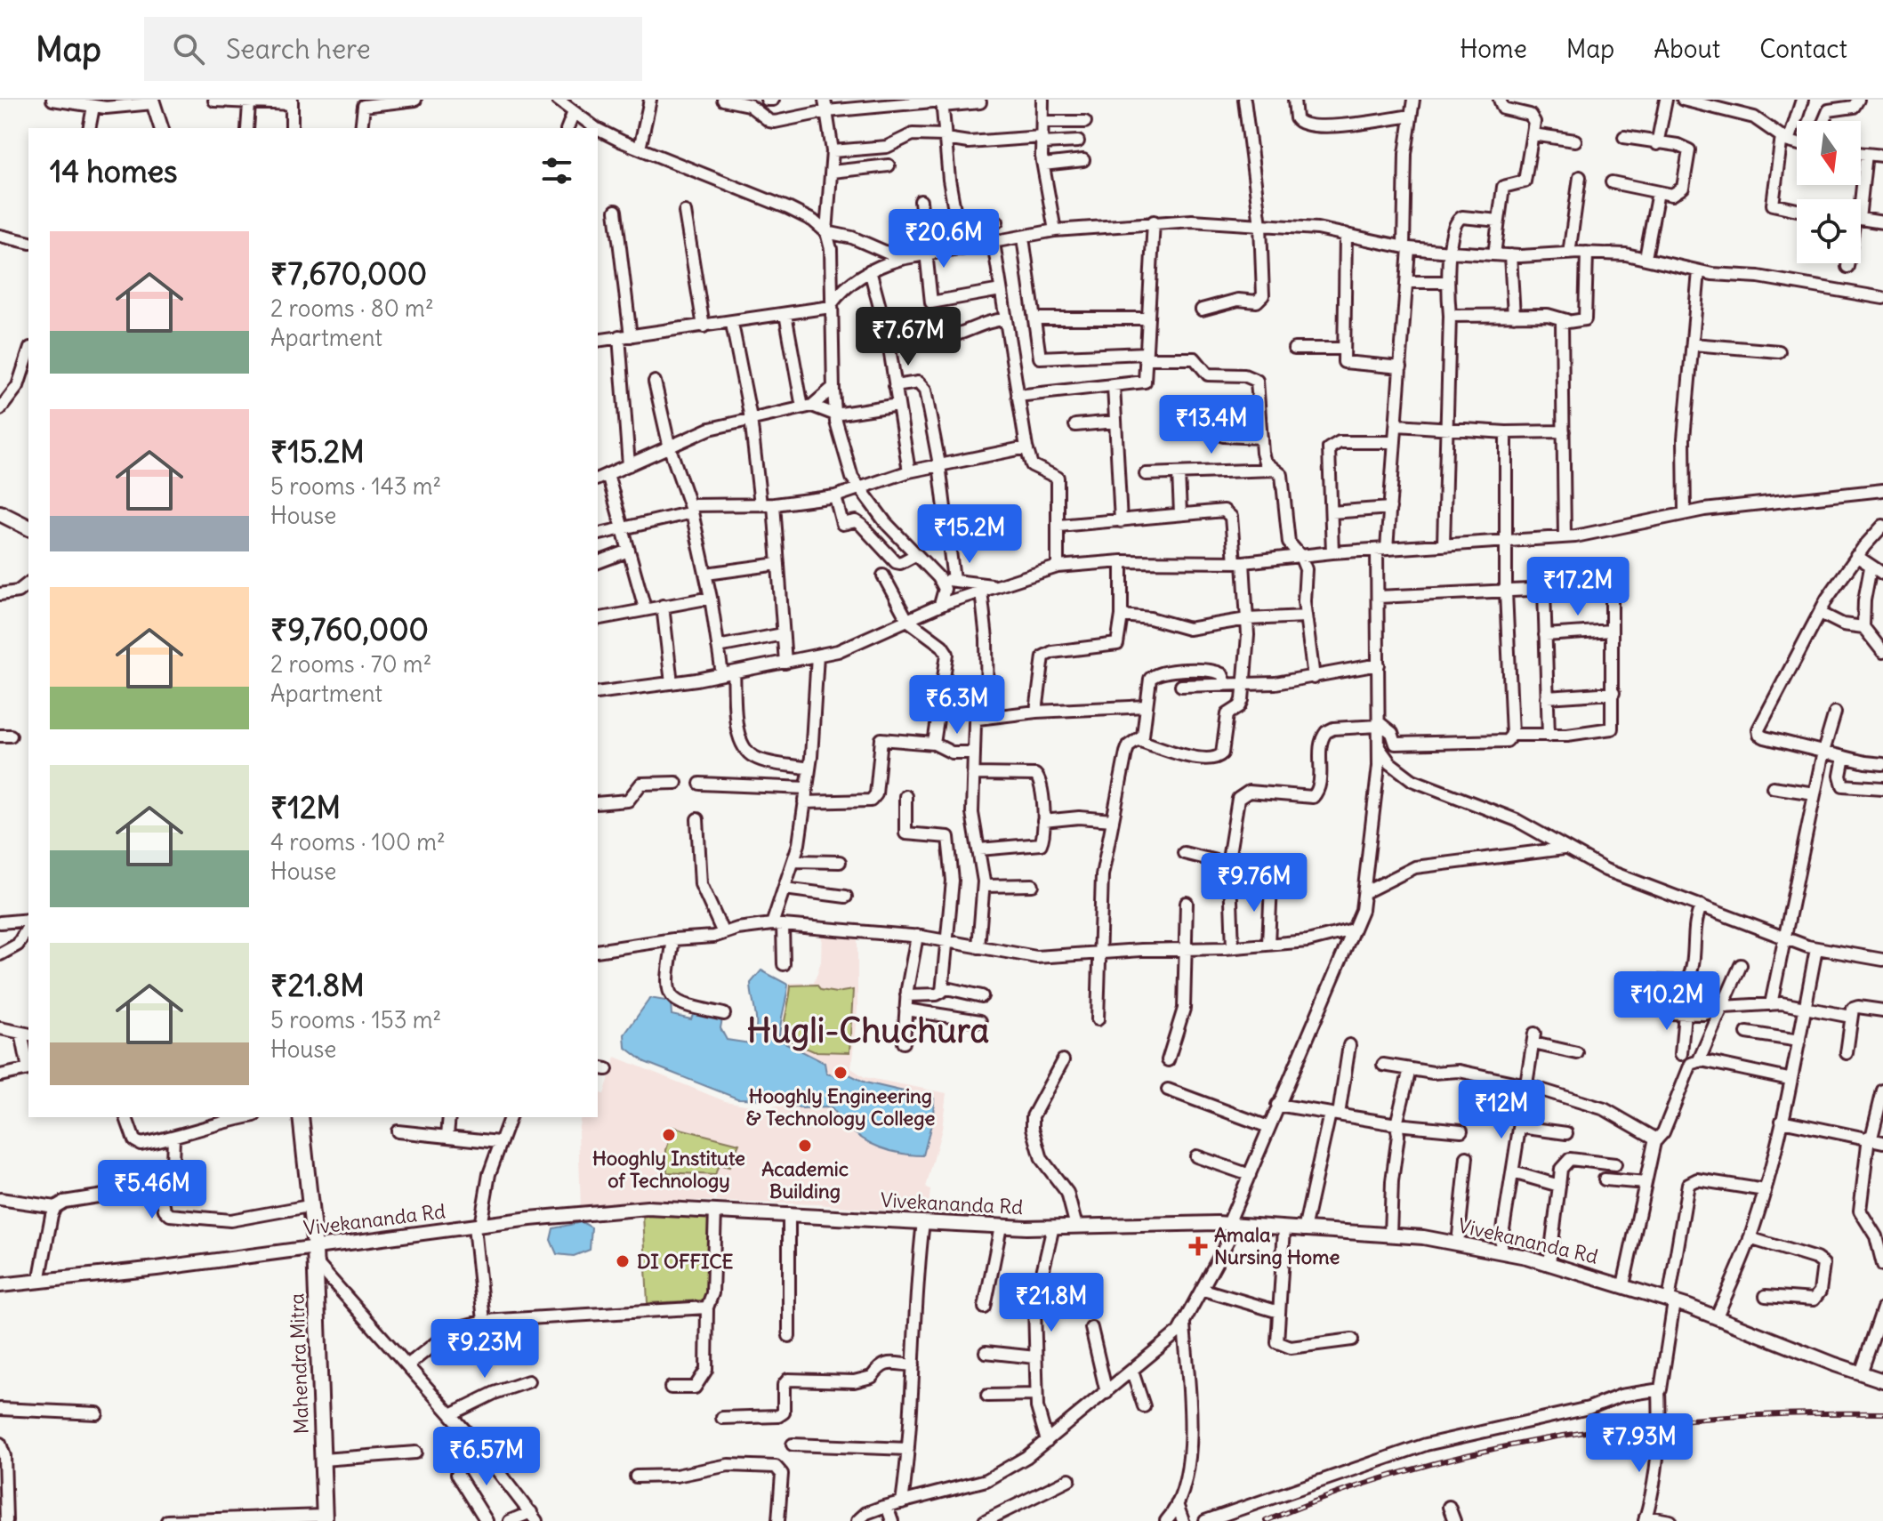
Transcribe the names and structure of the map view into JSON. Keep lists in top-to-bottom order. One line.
{"streets":{"main road":["Mahendra Mitra"],"street":["Vivekananda Rd"]},"crossings":[["Vivekananda Rd","Mahendra Mitra"]],"districts":["Hugli-Chuchura"],"places":{"other":["Hooghly Engineering & Technology College","Hooghly Institute of Technology","Academic Building","DI OFFICE"],"health":["Amala Nursing Home"]},"north":"bottom","page":{"header":"Map","search":"Search here","nav":["Home","Map","About","Contact"],"heading":"14 homes","price":["₹20.6M","₹7.67M","₹13.4M","₹15.2M","₹17.2M","₹6.3M","₹9.76M","₹10.2M","₹12M","₹5.46M","₹21.8M","₹9.23M","₹7.93M","₹6.57M"],"list":[{"name":"₹7,670,000","note":"2 rooms · 80 m² · Apartment"},{"name":"₹15.2M","note":"5 rooms · 143 m² · House"},{"name":"₹9,760,000","note":"2 rooms · 70 m² · Apartment"},{"name":"₹12M","note":"4 rooms · 100 m² · House"},{"name":"₹21.8M","note":"5 rooms · 153 m² · House"}]}}
